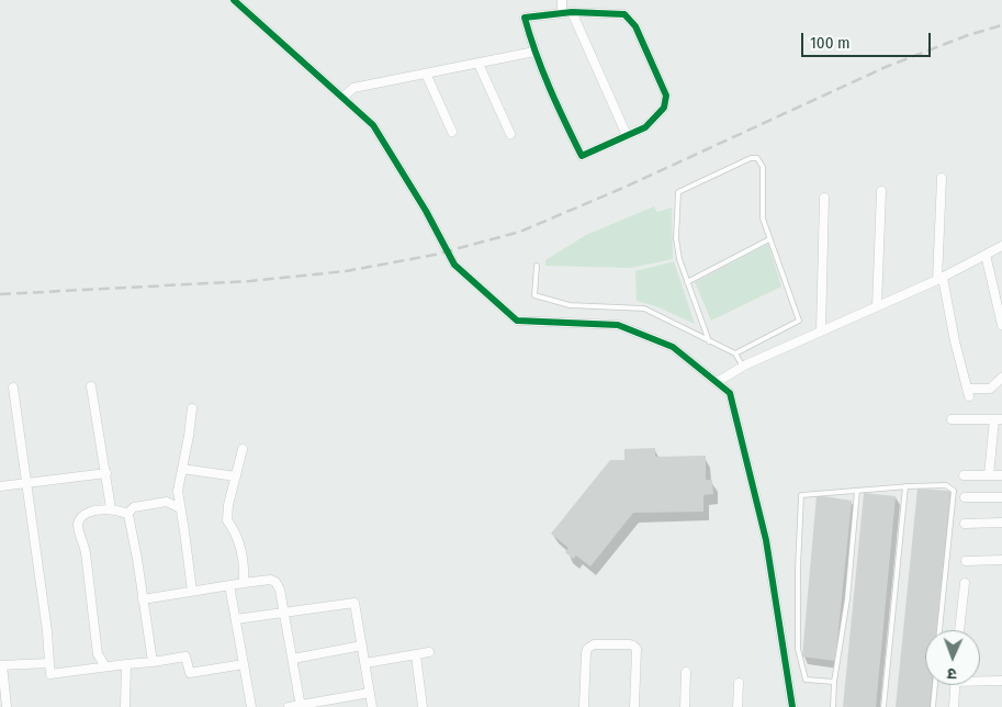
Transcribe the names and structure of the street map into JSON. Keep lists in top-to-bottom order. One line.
{"scale_bar":"100 m","north":"bottom"}
